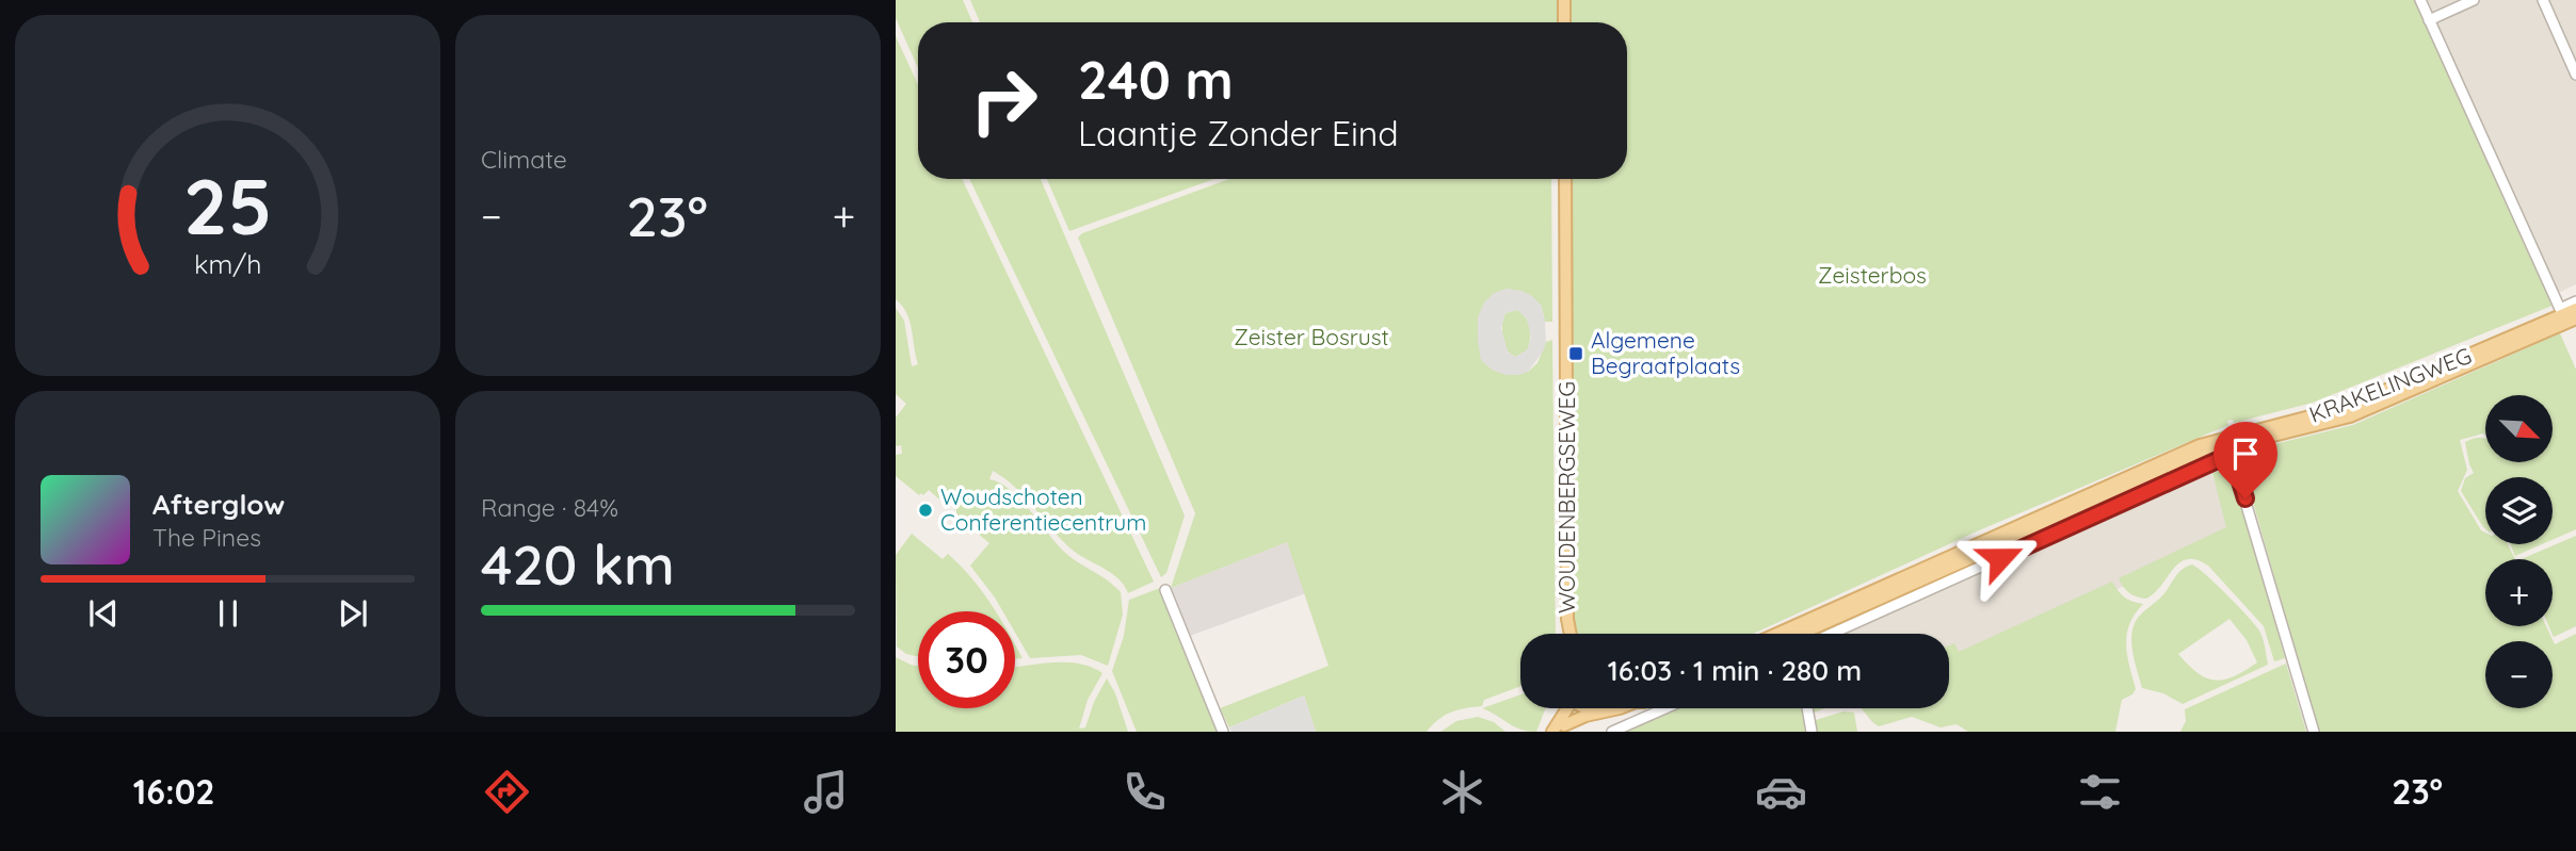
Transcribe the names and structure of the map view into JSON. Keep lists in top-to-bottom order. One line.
{"streets":{"main road":["KRAKELINGWEG","WOUDENBERGSEWEG"]},"parks":["Zeisterbos","Zeister Bosrust"],"places":{"transit":["Algemene Begraafplaats"],"other":["Woudschoten Conferentiecentrum"]},"north":"bottom right","page":{"tile":["Climate",["Range · 84%","420 km"]],"turn":["240 m","Laantje Zonder Eind"],"heat":["−","23°","+"],"map_buttons":["+","−"],"song":["Afterglow","The Pines"],"limit":"30","trip":"16:03 · 1 min · 280 m","tabs":["16:02","23°"],"gauge":["25","km/h"]}}
